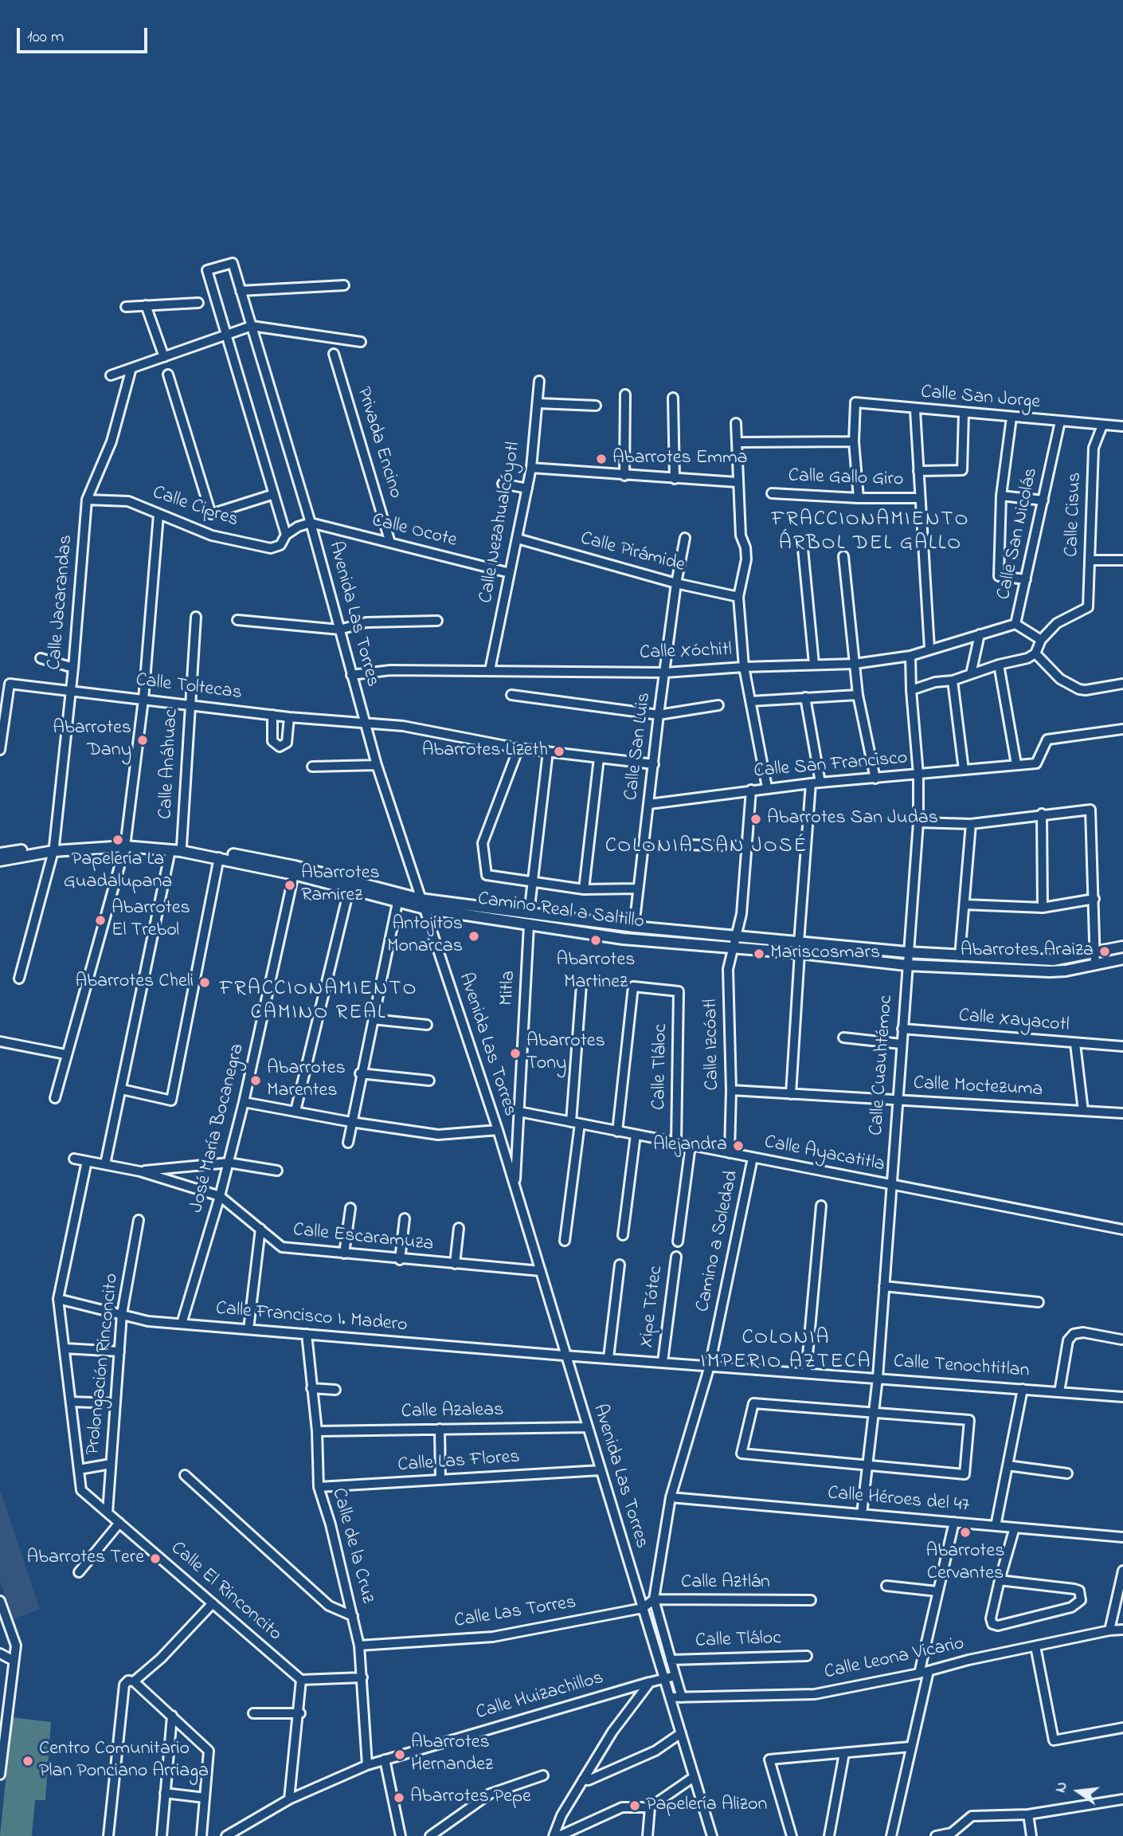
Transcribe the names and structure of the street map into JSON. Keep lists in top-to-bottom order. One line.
{"streets":{"street":["Calle San Jorge","Privada Encino","Calle Gallo Giro","Calle Cipres","Calle Cisus","Calle Nezahualcóyotl","Calle Ocote","Calle San Nicolás","Calle Pirámide","Calle Jacarandas","Avenida Las Torres","Calle Xóchitl","Calle Toltecas","Calle San Luis","Calle Anáhuac","Calle San Francisco","Camino Real a Saltillo","Mitla","Calle Xayacotl","Calle Izcóatl","Calle Cuauhtémoc","Calle Tláloc","Calle Moctezuma","José María Bocanegra","Calle Ayacatitla","Calle Escaramuza","Camino a Soledad","Xipe Tótec","Calle Francisco I. Madero","Prolongación Rinconcito","Calle Tenochtitlan","Calle Azaleas","Calle Las Flores","Calle Héroes del 47","Calle de la Cruz","Calle Aztlán","Calle El Rinconcito","Calle Las Torres","Calle Leona Vicario","Calle Huizachillos"]},"crossings":[["Calle San Jorge","Calle Gallo Giro"],["Calle San Jorge","Calle Cisus"],["Calle San Jorge","Calle San Nicolás"],["Privada Encino","Calle Ocote"],["Calle Cipres","Calle Jacarandas"],["Calle Cisus","Calle San Nicolás"],["Calle Nezahualcóyotl","Calle Ocote"],["Calle Nezahualcóyotl","Calle Pirámide"],["Calle Nezahualcóyotl","Calle Xóchitl"],["Calle Ocote","Avenida Las Torres"],["Calle San Nicolás","Calle Xóchitl"],["Calle Pirámide","Calle San Luis"],["Calle Jacarandas","Calle Toltecas"],["Calle Jacarandas","Camino Real a Saltillo"],["Avenida Las Torres","Calle Xóchitl"],["Avenida Las Torres","Calle Toltecas"],["Avenida Las Torres","Camino Real a Saltillo"],["Avenida Las Torres","Mitla"],["Avenida Las Torres","Calle Escaramuza"],["Avenida Las Torres","Calle Francisco I. Madero"],["Avenida Las Torres","Calle Tenochtitlan"],["Avenida Las Torres","Calle Azaleas"],["Avenida Las Torres","Calle Las Flores"],["Avenida Las Torres","Calle Aztlán"],["Avenida Las Torres","Calle Las Torres"],["Avenida Las Torres","Calle Leona Vicario"],["Avenida Las Torres","Calle Huizachillos"],["Calle Xóchitl","Calle San Luis"],["Calle Xóchitl","Calle Cuauhtémoc"],["Calle Toltecas","Calle San Luis"],["Calle Toltecas","Calle Anáhuac"],["Calle San Luis","Calle San Francisco"],["Calle San Luis","Camino Real a Saltillo"],["Calle Anáhuac","Camino Real a Saltillo"],["Calle San Francisco","Calle Izcóatl"],["Calle San Francisco","Calle Cuauhtémoc"],["Camino Real a Saltillo","Mitla"],["Camino Real a Saltillo","Calle Izcóatl"],["Camino Real a Saltillo","Calle Cuauhtémoc"],["Camino Real a Saltillo","José María Bocanegra"],["Mitla","Calle Ayacatitla"],["Calle Xayacotl","Calle Cuauhtémoc"],["Calle Izcóatl","Calle Moctezuma"],["Calle Izcóatl","Calle Ayacatitla"],["Calle Cuauhtémoc","Calle Moctezuma"],["Calle Cuauhtémoc","Calle Ayacatitla"],["Calle Cuauhtémoc","Calle Tenochtitlan"],["Calle Cuauhtémoc","Calle Héroes del 47"],["Calle Tláloc","Calle Ayacatitla"],["José María Bocanegra","Calle Escaramuza"],["José María Bocanegra","Calle Francisco I. Madero"],["Calle Ayacatitla","Camino a Soledad"],["Camino a Soledad","Calle Tenochtitlan"],["Camino a Soledad","Calle Héroes del 47"],["Camino a Soledad","Calle Aztlán"],["Xipe Tótec","Calle Tenochtitlan"],["Calle Francisco I. Madero","Prolongación Rinconcito"],["Calle Francisco I. Madero","Calle Tenochtitlan"],["Calle Francisco I. Madero","Calle de la Cruz"],["Prolongación Rinconcito","Calle El Rinconcito"],["Calle Azaleas","Calle de la Cruz"],["Calle Las Flores","Calle de la Cruz"],["Calle de la Cruz","Calle Las Torres"],["Calle de la Cruz","Calle Huizachillos"],["Calle Aztlán","Calle Las Torres"]],"districts":["FRACCIONAMIENTO ÁRBOL DEL GALLO","COLONIA SAN JOSÉ","FRACCIONAMIENTO CAMINO REAL","COLONIA IMPERIO AZTECA"],"places":["Abarrotes Emma","Abarrotes Dany","Abarrotes Lizeth","Abarrotes San Judas","Papelería La Guadalupana","Abarrotes Ramirez","Abarrotes El Trebol","Antojitos Monarcas","Abarrotes Martinez","Abarrotes Araiza","Mariscosmars","Abarrotes Cheli","Abarrotes Tony","Abarrotes Marentes","Alejandra","Abarrotes Cervantes","Abarrotes Tere","Abarrotes Hernandez","Centro Comunitario Plan Ponciano Arriaga","Abarrotes Pepe","Papelería Alizon"],"scale_bar":"100 m","north":"left"}
